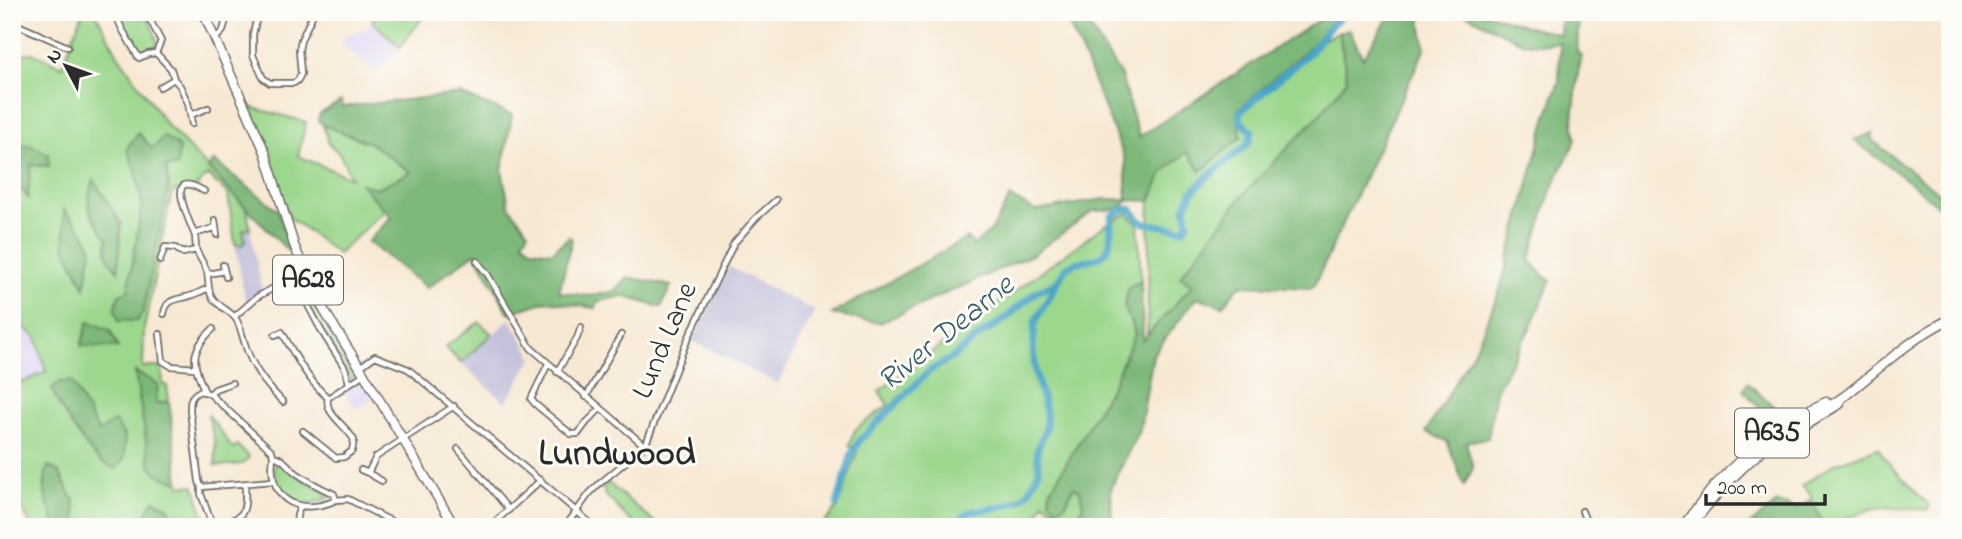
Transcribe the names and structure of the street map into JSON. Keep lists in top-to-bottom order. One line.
{"streets":{"highway":["A628","A635"],"street":["Lund Lane"]},"districts":["Lundwood"],"water":["River Dearne"],"scale_bar":"200 m","north":"top left"}
